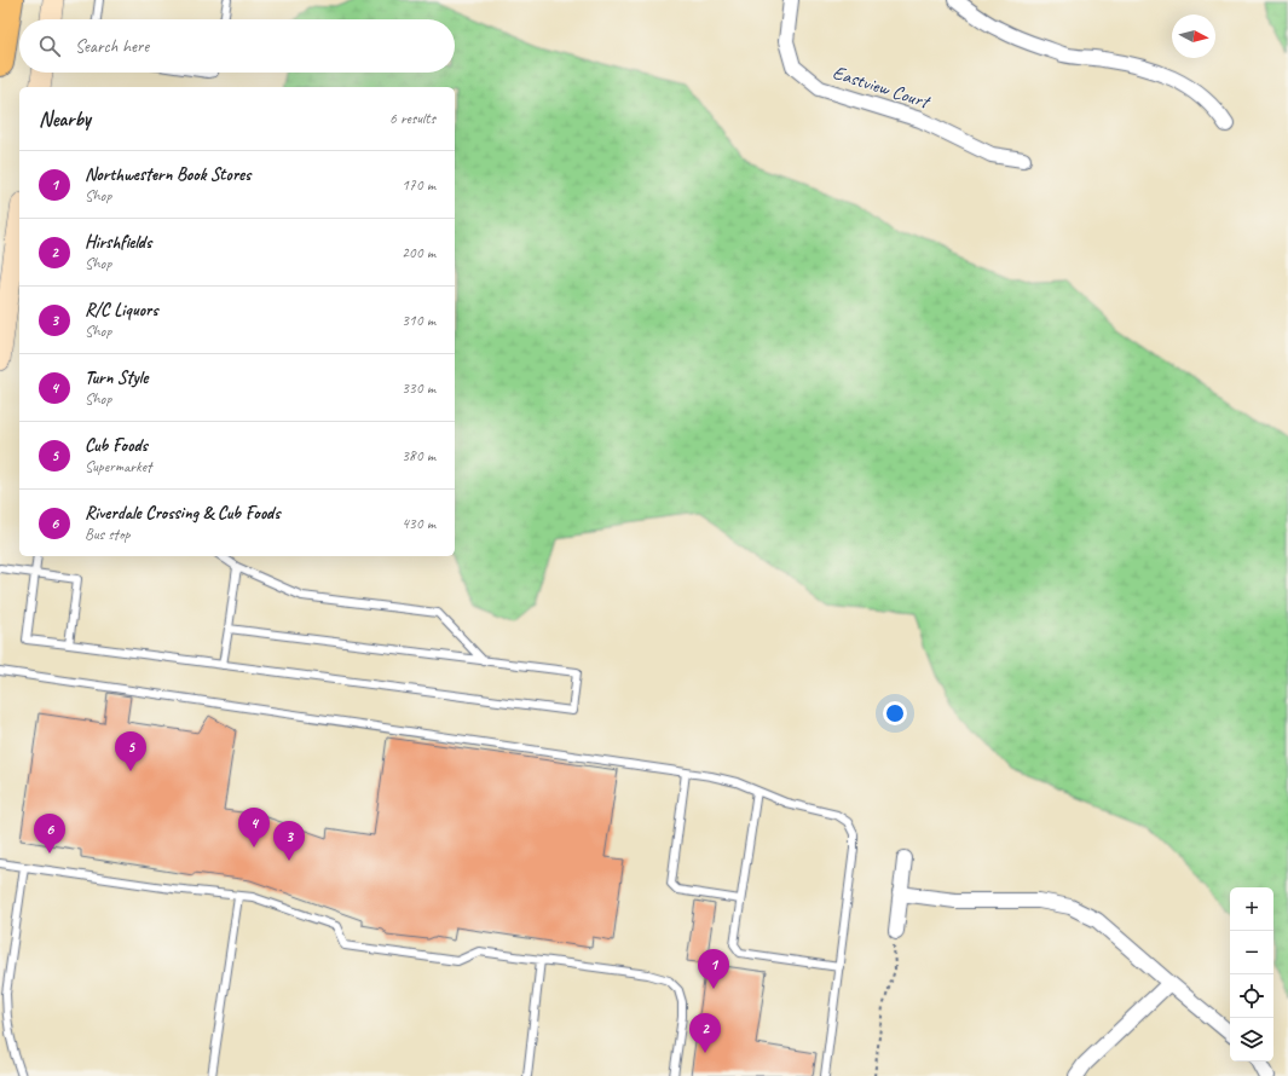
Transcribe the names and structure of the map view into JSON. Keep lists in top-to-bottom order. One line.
{"streets":{"street":["Eastview Court"]},"north":"right","page":{"search":"Search here","heading":["Nearby","6 results"],"list":[{"mark":"1","name":"Northwestern Book Stores","note":"Shop","value":"170 m"},{"mark":"2","name":"Hirshfields","note":"Shop","value":"200 m"},{"mark":"3","name":"R/C Liquors","note":"Shop","value":"310 m"},{"mark":"4","name":"Turn Style","note":"Shop","value":"330 m"},{"mark":"5","name":"Cub Foods","note":"Supermarket","value":"380 m"},{"mark":"6","name":"Riverdale Crossing & Cub Foods","note":"Bus stop","value":"430 m"}],"pins":["5","4","6","3","1","2"],"map_buttons":["+","−"]}}
